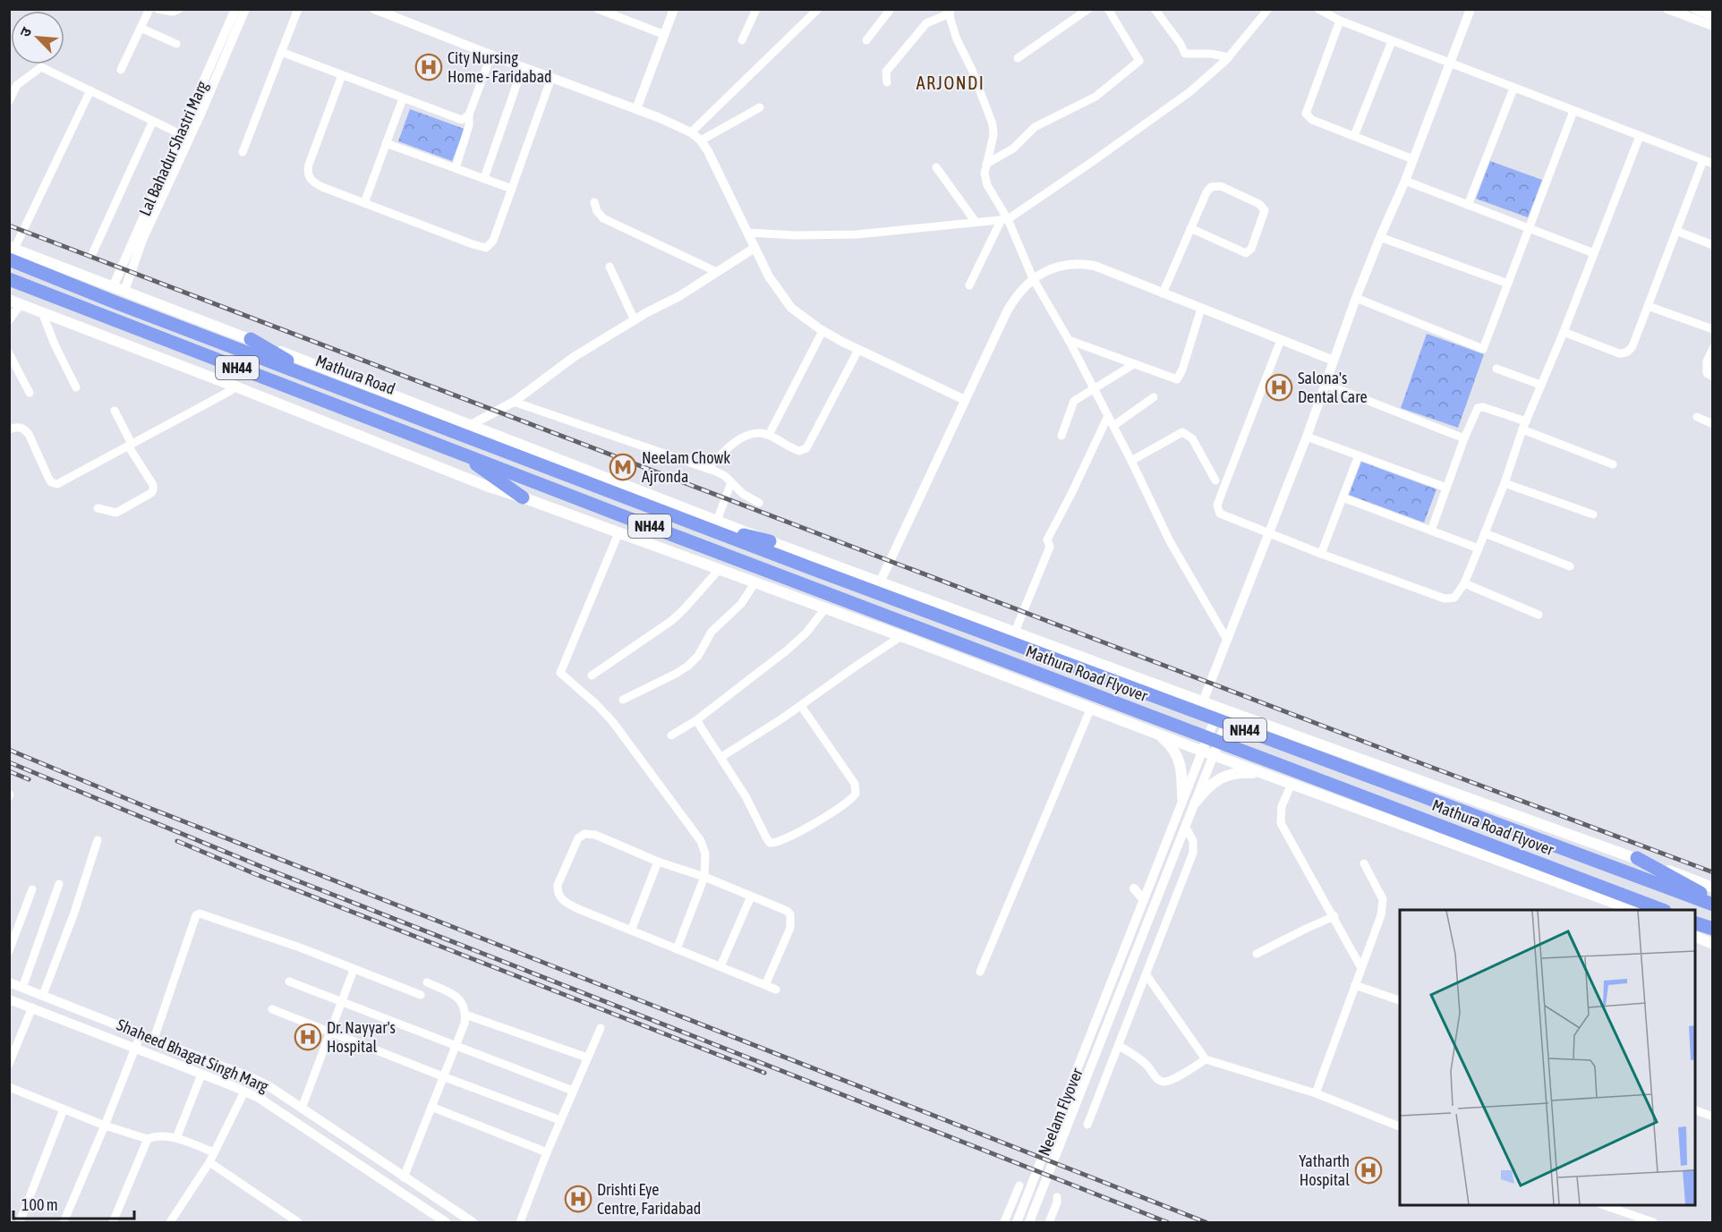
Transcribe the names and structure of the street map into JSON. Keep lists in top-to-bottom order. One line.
{"streets":{"highway":["NH44","Mathura Road","Mathura Road Flyover"],"street":["Lal Bahadur Shastri Marg","Shaheed Bhagat Singh Marg","Neelam Flyover"]},"crossings":[["NH44","Mathura Road Flyover"],["Mathura Road","Mathura Road Flyover"]],"districts":["ARJONDI"],"places":{"hospital":["City Nursing Home - Faridabad","Salona's Dental Care","Dr. Nayyar's Hospital","Yatharth Hospital","Drishti Eye Centre, Faridabad"],"metro station":["Neelam Chowk Ajronda"]},"scale_bar":"100 m","north":"top left"}
